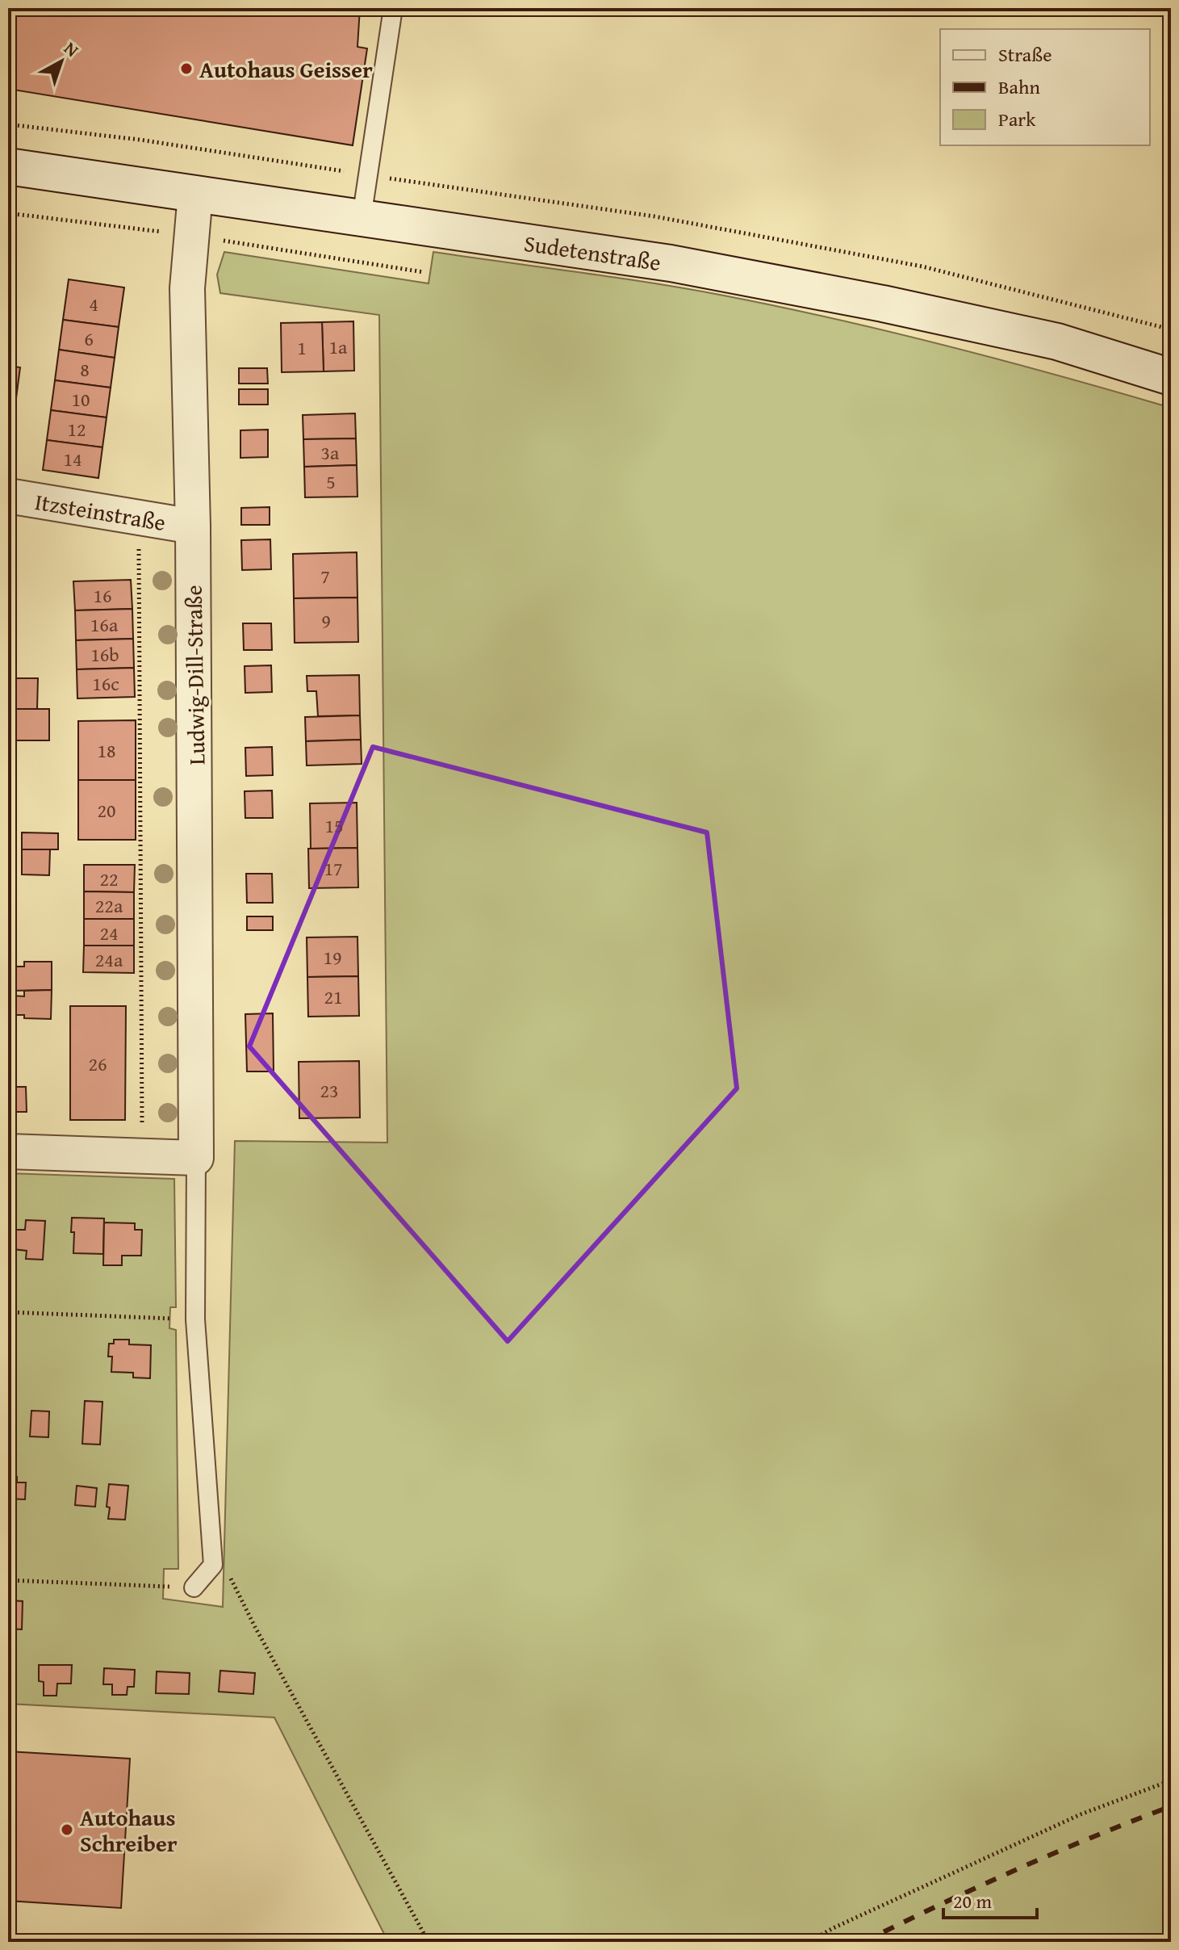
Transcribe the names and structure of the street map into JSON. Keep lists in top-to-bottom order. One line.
{"streets":{"main road":["Sudetenstraße"],"street":["Itzsteinstraße","Ludwig-Dill-Straße"]},"crossings":[["Sudetenstraße","Ludwig-Dill-Straße"],["Itzsteinstraße","Ludwig-Dill-Straße"]],"places":["Autohaus Geisser","Autohaus Schreiber"],"house_numbers":["4","6","1a","1","8","10","12","3a","14","5","7","16","9","16a","16b","16c","18","20","15","17","22","22a","24","19","24a","21","26","23"],"legend":["Straße","Bahn","Park"],"scale_bar":"20 m","north":"top right"}
